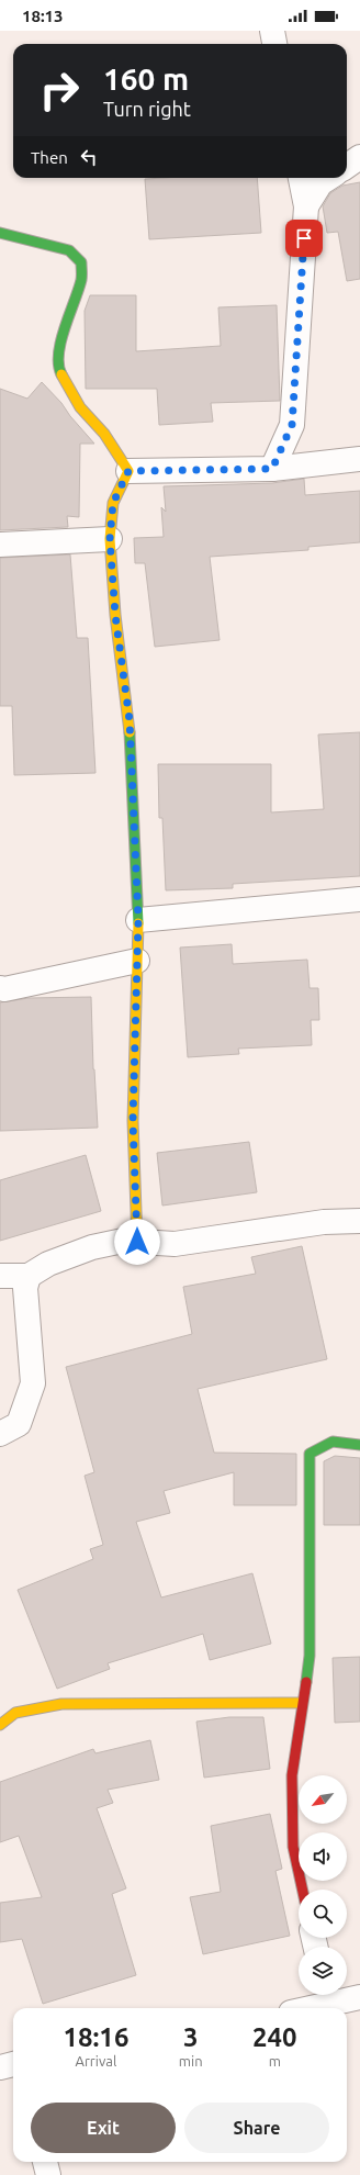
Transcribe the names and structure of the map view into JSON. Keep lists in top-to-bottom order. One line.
{"north":"bottom left","page":{"status":"18:13","turn":["160 m","Turn right"],"then":"Then","eta":["18:16","Arrival","3","min","240","m"],"buttons":["Exit","Share"]}}
